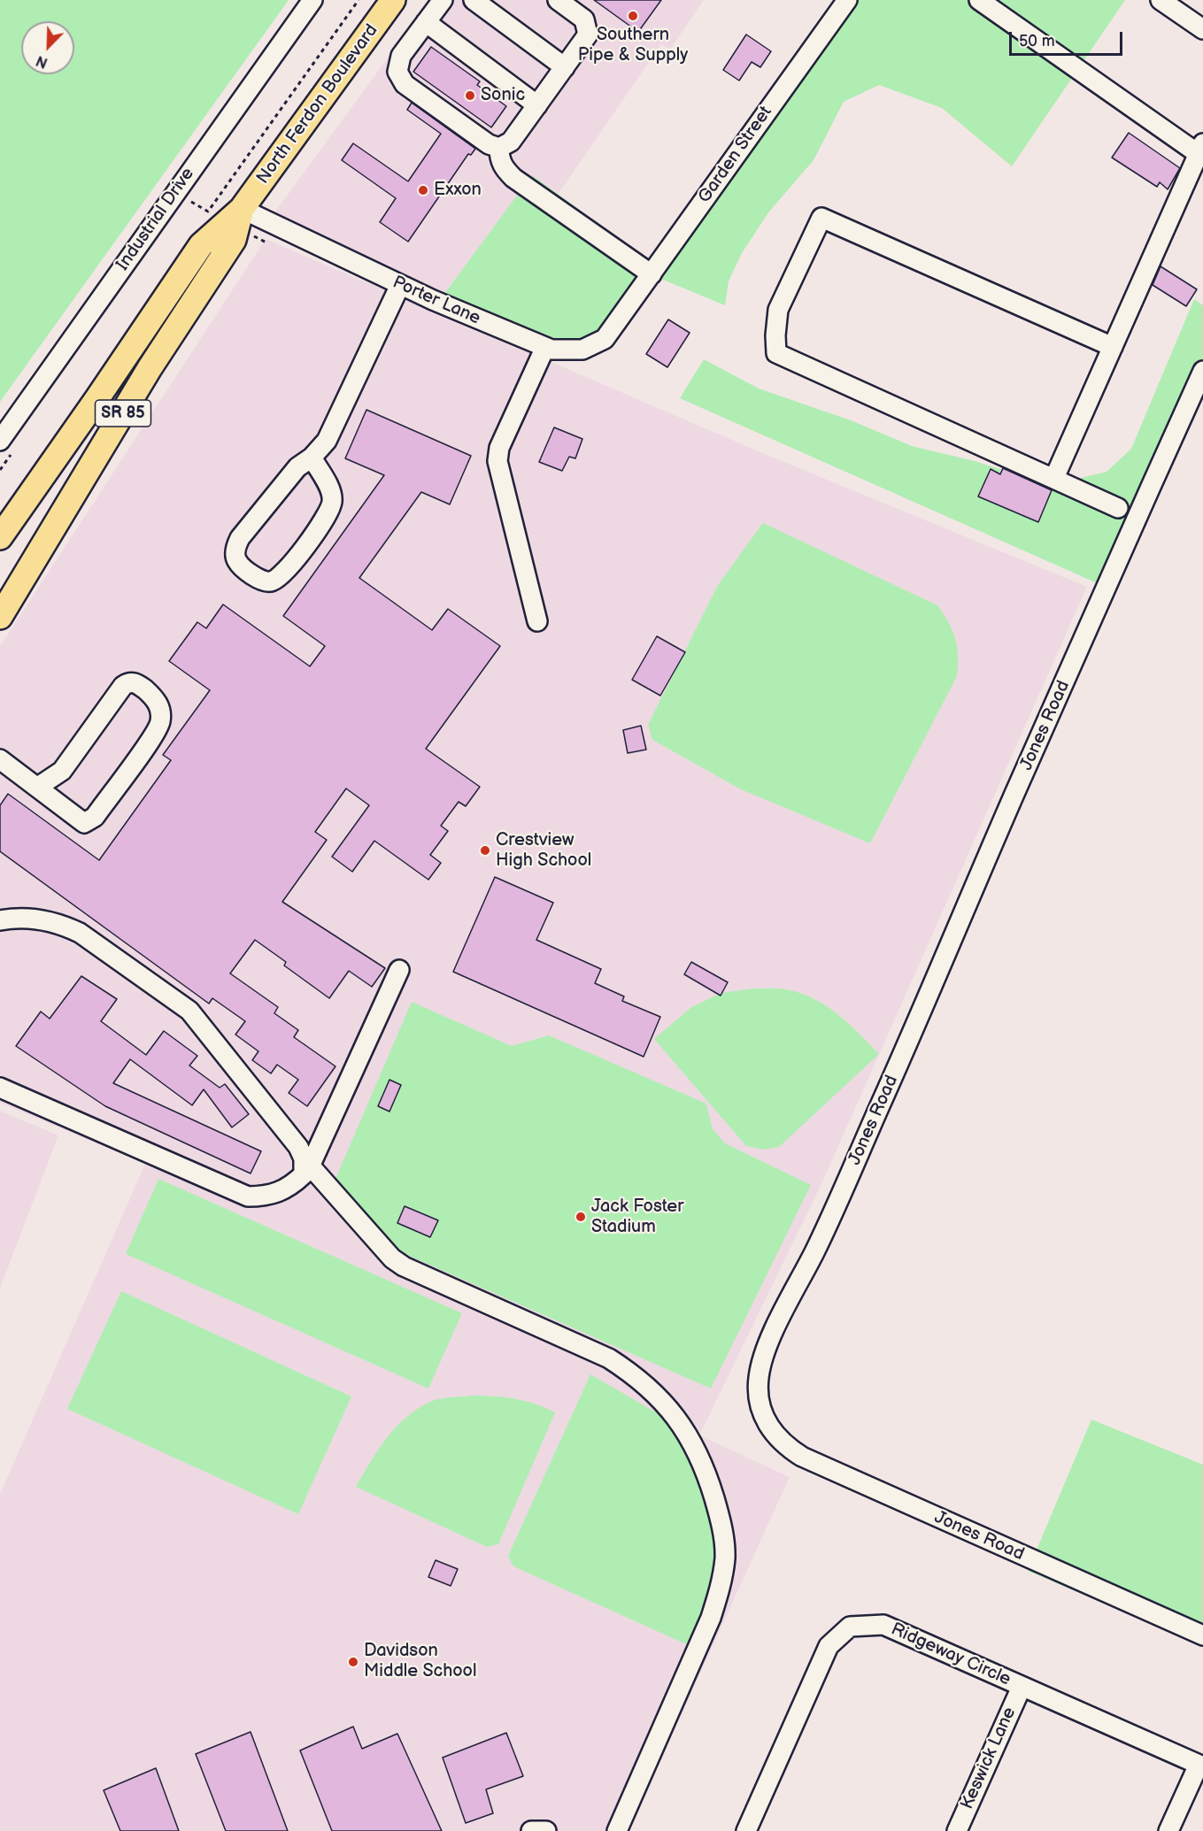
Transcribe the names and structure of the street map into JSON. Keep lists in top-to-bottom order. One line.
{"streets":{"main road":["North Ferdon Boulevard","SR 85"],"street":["Garden Street","Industrial Drive","Porter Lane","Jones Road","Ridgeway Circle","Keswick Lane"]},"crossings":[["North Ferdon Boulevard","Porter Lane"],["Garden Street","Porter Lane"],["Ridgeway Circle","Keswick Lane"]],"places":["Southern Pipe & Supply","Sonic","Exxon","Crestview High School","Jack Foster Stadium","Davidson Middle School"],"scale_bar":"50 m","north":"bottom left"}
